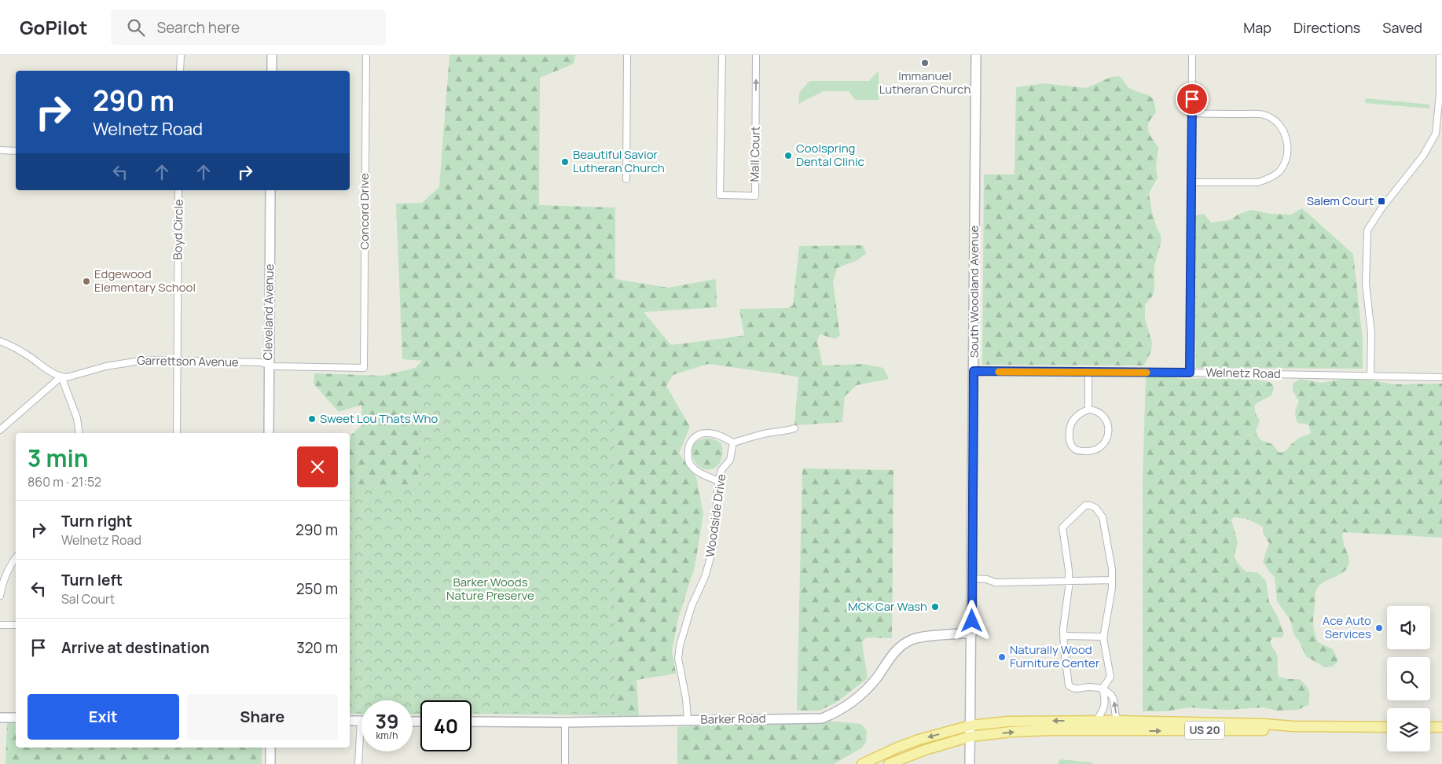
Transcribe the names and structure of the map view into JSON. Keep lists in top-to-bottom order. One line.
{"streets":{"main road":["US 20"],"street":["Mall Court","Concord Drive","Boyd Circle","South Woodland Avenue","Cleveland Avenue","Garrettson Avenue","Welnetz Road","Woodside Drive","Barker Road"]},"crossings":[["Concord Drive","Garrettson Avenue"],["Boyd Circle","Garrettson Avenue"],["South Woodland Avenue","Welnetz Road"],["South Woodland Avenue","Barker Road"],["South Woodland Avenue","US 20"],["Cleveland Avenue","Garrettson Avenue"],["Woodside Drive","Barker Road"]],"parks":["Barker Woods Nature Preserve"],"places":{"other":["Immanuel Lutheran Church","Coolspring Dental Clinic","Beautiful Savior Lutheran Church","Edgewood Elementary School","Sweet Lou Thats Who","MCK Car Wash","Ace Auto Services","Naturally Wood Furniture Center"],"transit":["Salem Court"]},"page":{"header":"GoPilot","search":"Search here","nav":["Map","Directions","Saved"],"turn":["290 m","Welnetz Road"],"heading":["3 min","860 m · 21:52"],"list":[{"name":"Turn right","note":"Welnetz Road","value":"290 m"},{"name":"Turn left","note":"Sal Court","value":"250 m"},{"name":"Arrive at destination","value":"320 m"}],"buttons":["Exit","Share"],"speed":"39 km/h","limit":"40"}}
